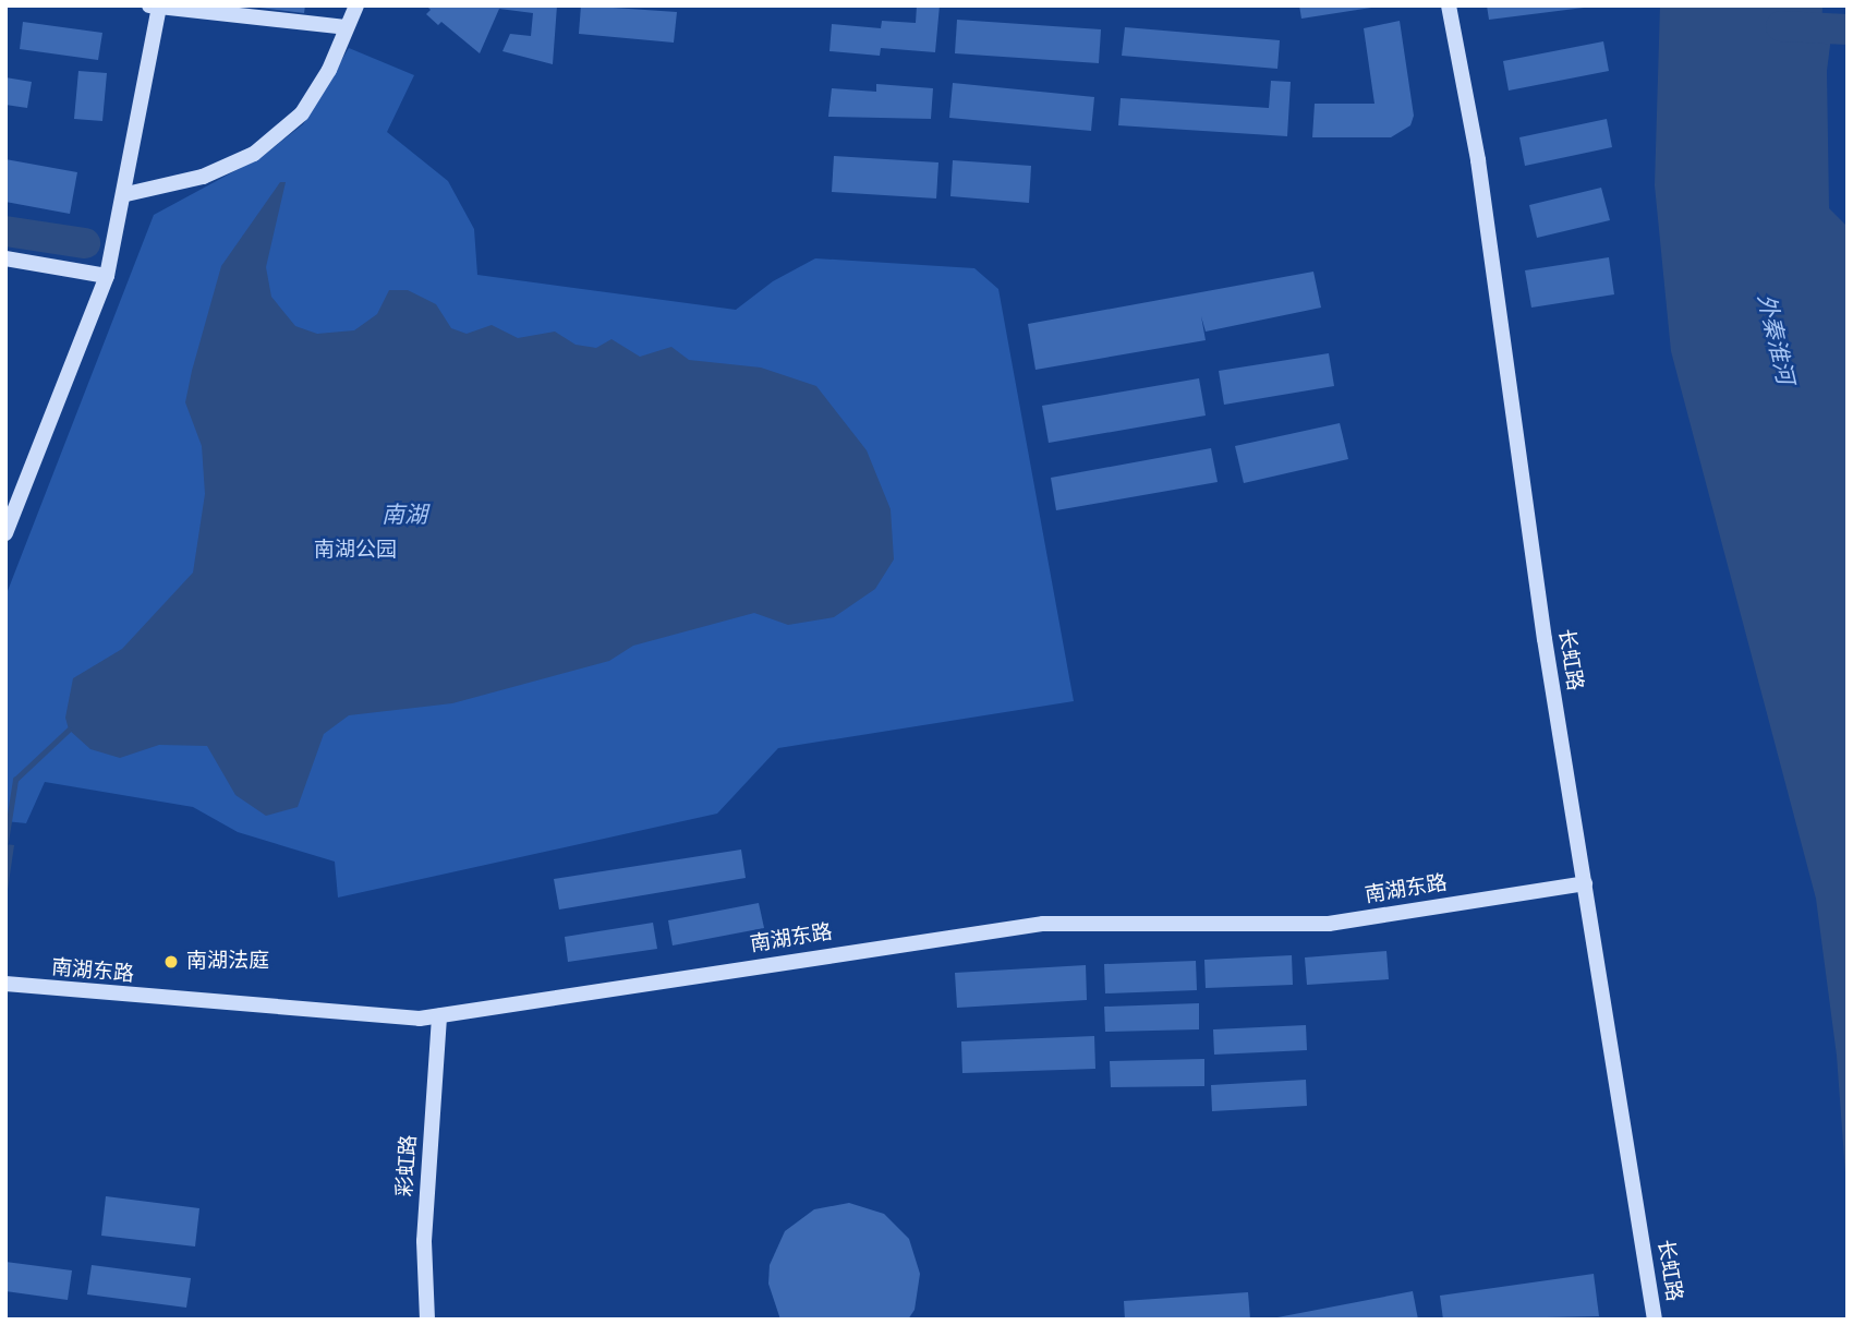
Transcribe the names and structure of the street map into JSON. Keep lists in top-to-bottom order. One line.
{"streets":{"street":["长虹路","南湖东路","彩虹路"]},"crossings":[["长虹路","南湖东路"],["南湖东路","彩虹路"]],"water":["外秦淮河","南湖"],"parks":["南湖公园"],"places":["南湖法庭"]}
